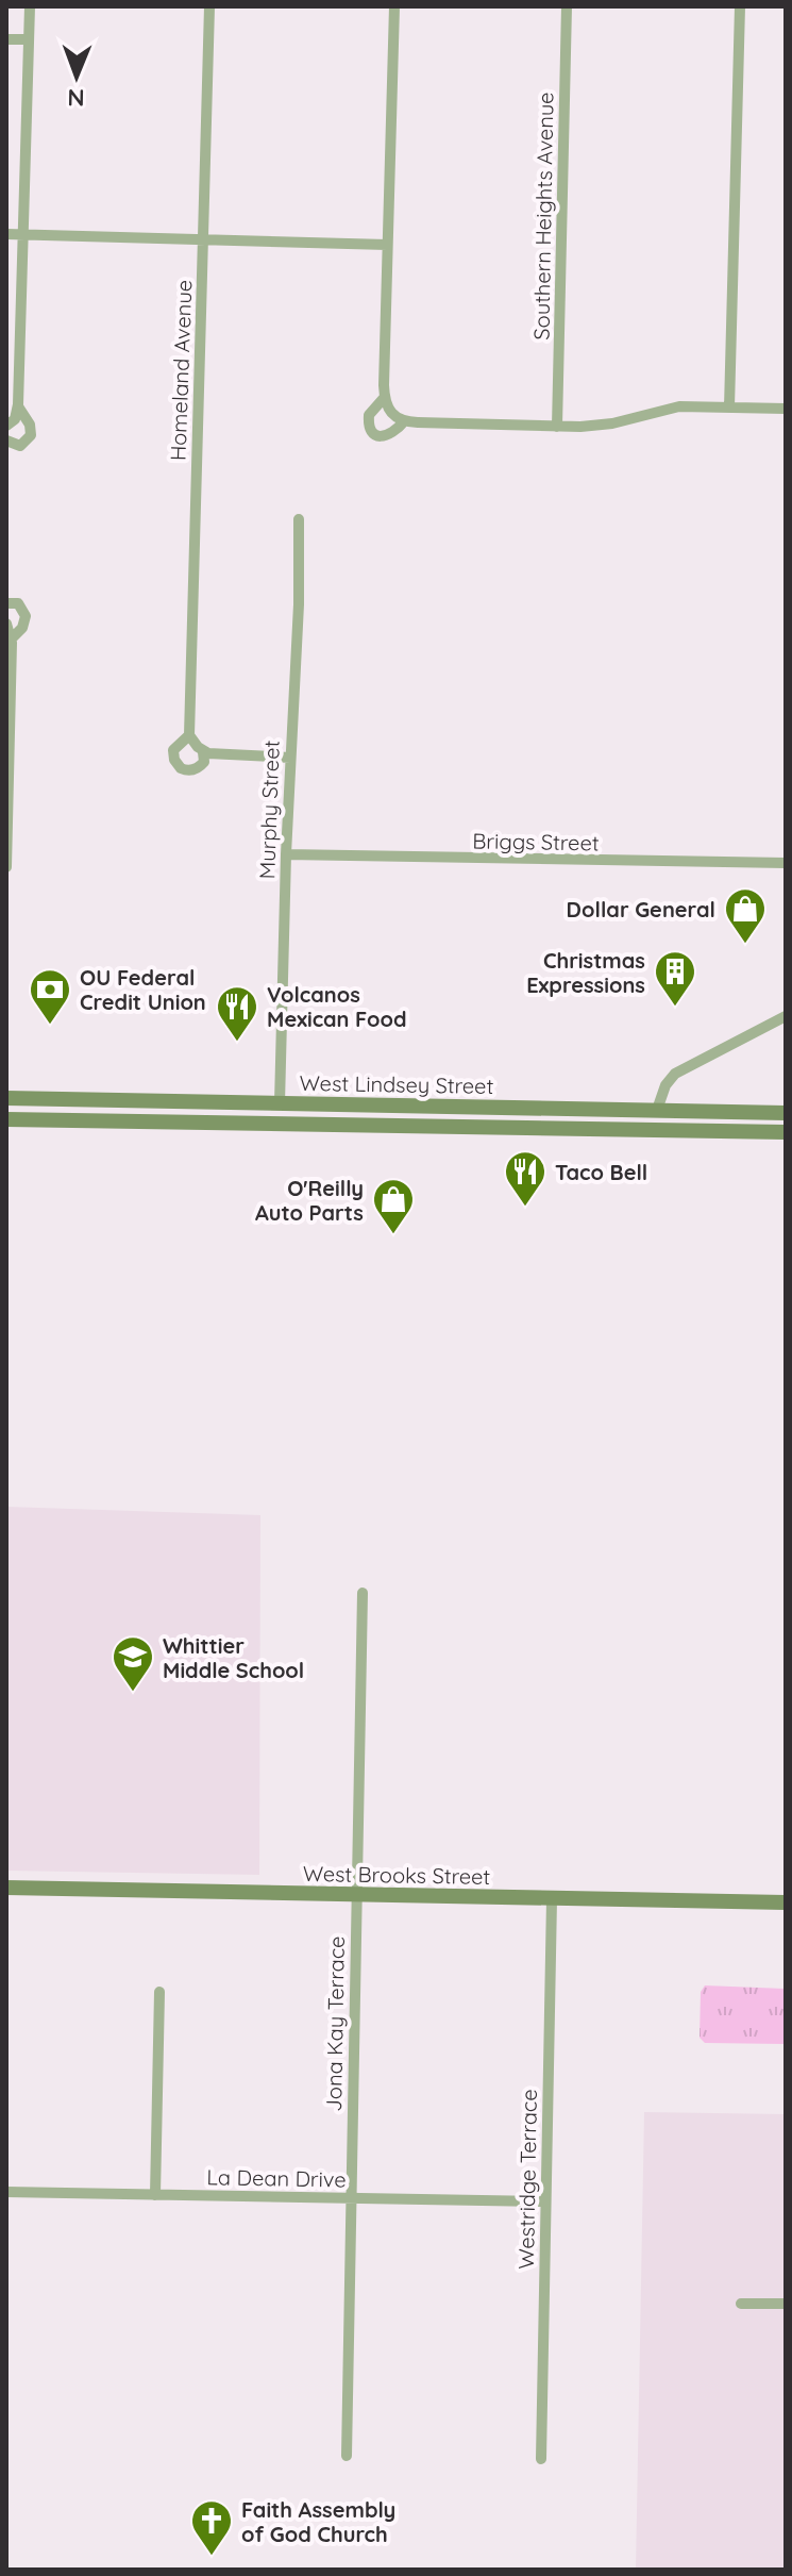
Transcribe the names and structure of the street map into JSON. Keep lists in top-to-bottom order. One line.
{"streets":{"street":["Southern Heights Avenue","Homeland Avenue","Murphy Street","Briggs Street","West Lindsey Street","West Brooks Street","Jona Kay Terrace","La Dean Drive","Westridge Terrace"]},"crossings":[["Homeland Avenue","Murphy Street"],["Murphy Street","Briggs Street"],["Murphy Street","West Lindsey Street"],["West Brooks Street","Jona Kay Terrace"],["West Brooks Street","Westridge Terrace"],["Jona Kay Terrace","La Dean Drive"],["La Dean Drive","Westridge Terrace"]],"places":{"shop":["Dollar General","O'Reilly Auto Parts"],"building":["Christmas Expressions"],"bank":["OU Federal Credit Union"],"restaurant":["Volcanos Mexican Food","Taco Bell"],"school or university":["Whittier Middle School"],"church":["Faith Assembly of God Church"]},"north":"bottom"}
